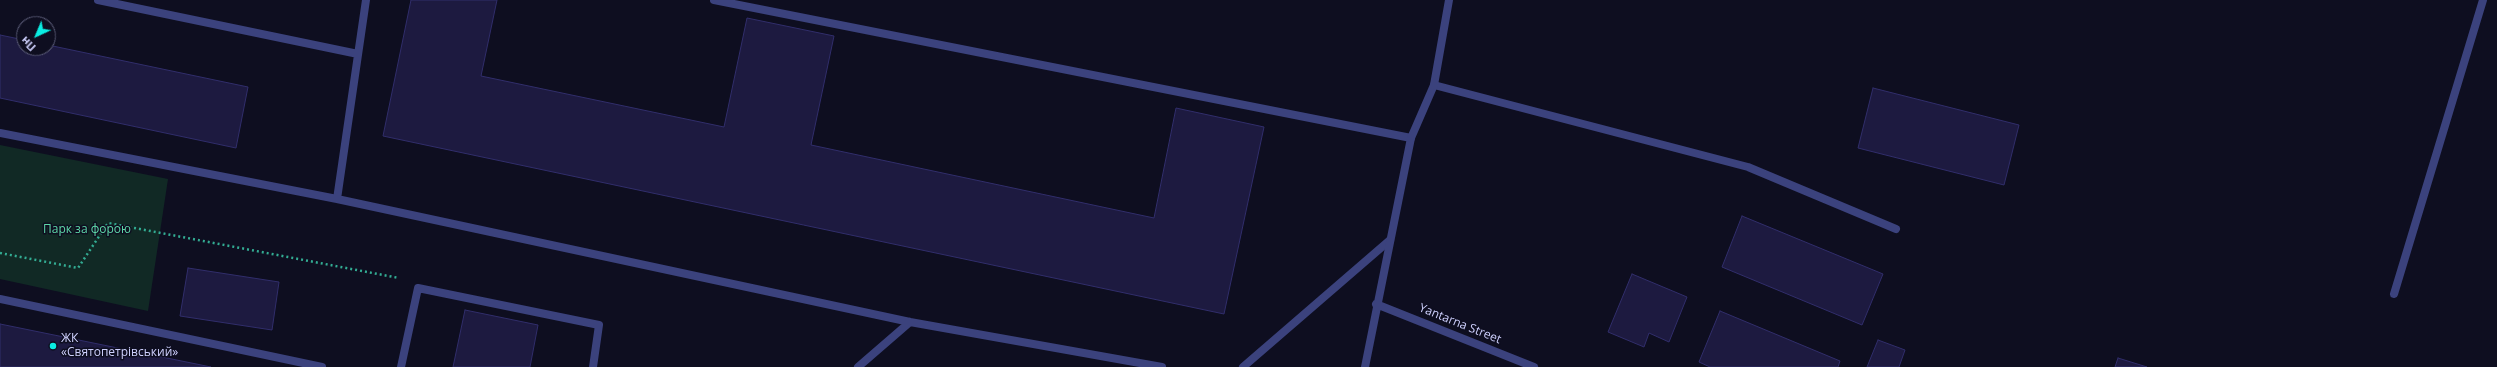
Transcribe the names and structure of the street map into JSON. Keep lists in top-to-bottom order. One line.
{"streets":{"street":["Yantarna Street"]},"parks":["Парк за форою"],"places":["ЖК «Святопетрівський»"],"north":"bottom left"}
